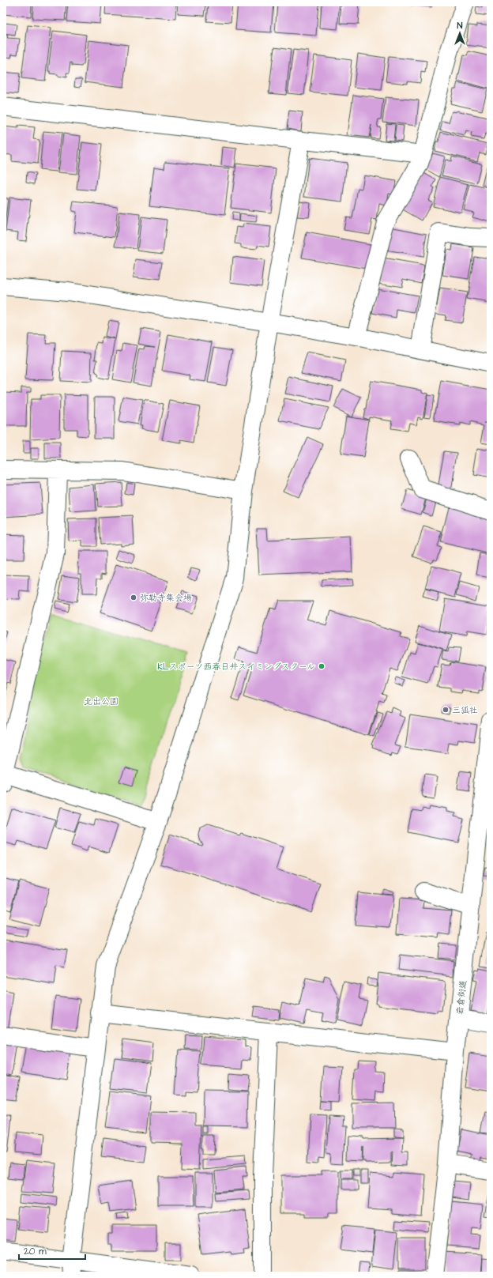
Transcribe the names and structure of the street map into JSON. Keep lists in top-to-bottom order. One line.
{"streets":{"street":["岩倉街道"]},"parks":["北出公園"],"places":["弥勒寺集会場","KLスポーツ西春日井スイミングスクール","三狐社"],"scale_bar":"20 m","north":"top"}
